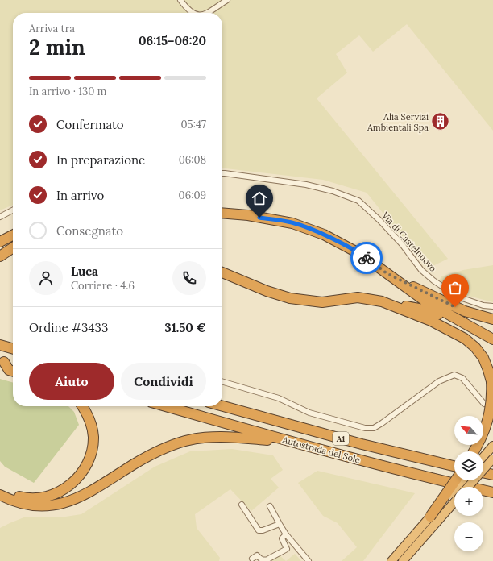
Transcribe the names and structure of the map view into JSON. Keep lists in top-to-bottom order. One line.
{"streets":{"highway":["A1","Autostrada del Sole"],"street":["Via di Castelnuovo"]},"places":{"building":["Alia Servizi Ambientali Spa"]},"north":"top left","page":{"heading":["2 min","Arriva tra","06:15–06:20"],"panel":["Luca","Corriere · 4.6","Ordine #3433","31.50 €"],"bar":"In arrivo · 130 m","list":[["Confermato","05:47"],["In preparazione","06:08"],["In arrivo","06:09"],"Consegnato"],"buttons":["Aiuto","Condividi"],"map_buttons":["+","−"]}}
